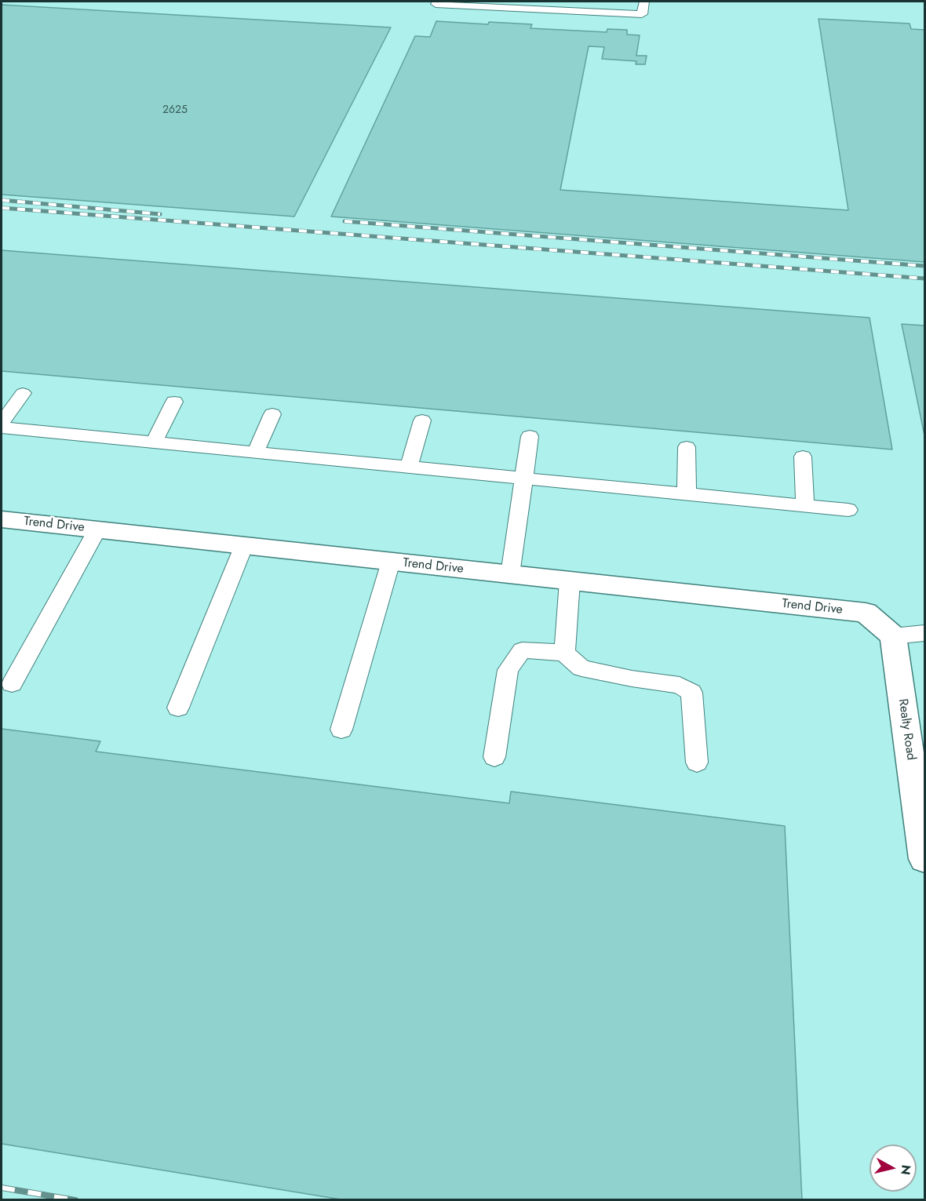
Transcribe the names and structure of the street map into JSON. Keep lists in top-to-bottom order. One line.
{"streets":{"street":["Trend Drive","Realty Road"]},"crossings":[["Trend Drive","Realty Road"]],"house_numbers":["2625"],"north":"right"}
